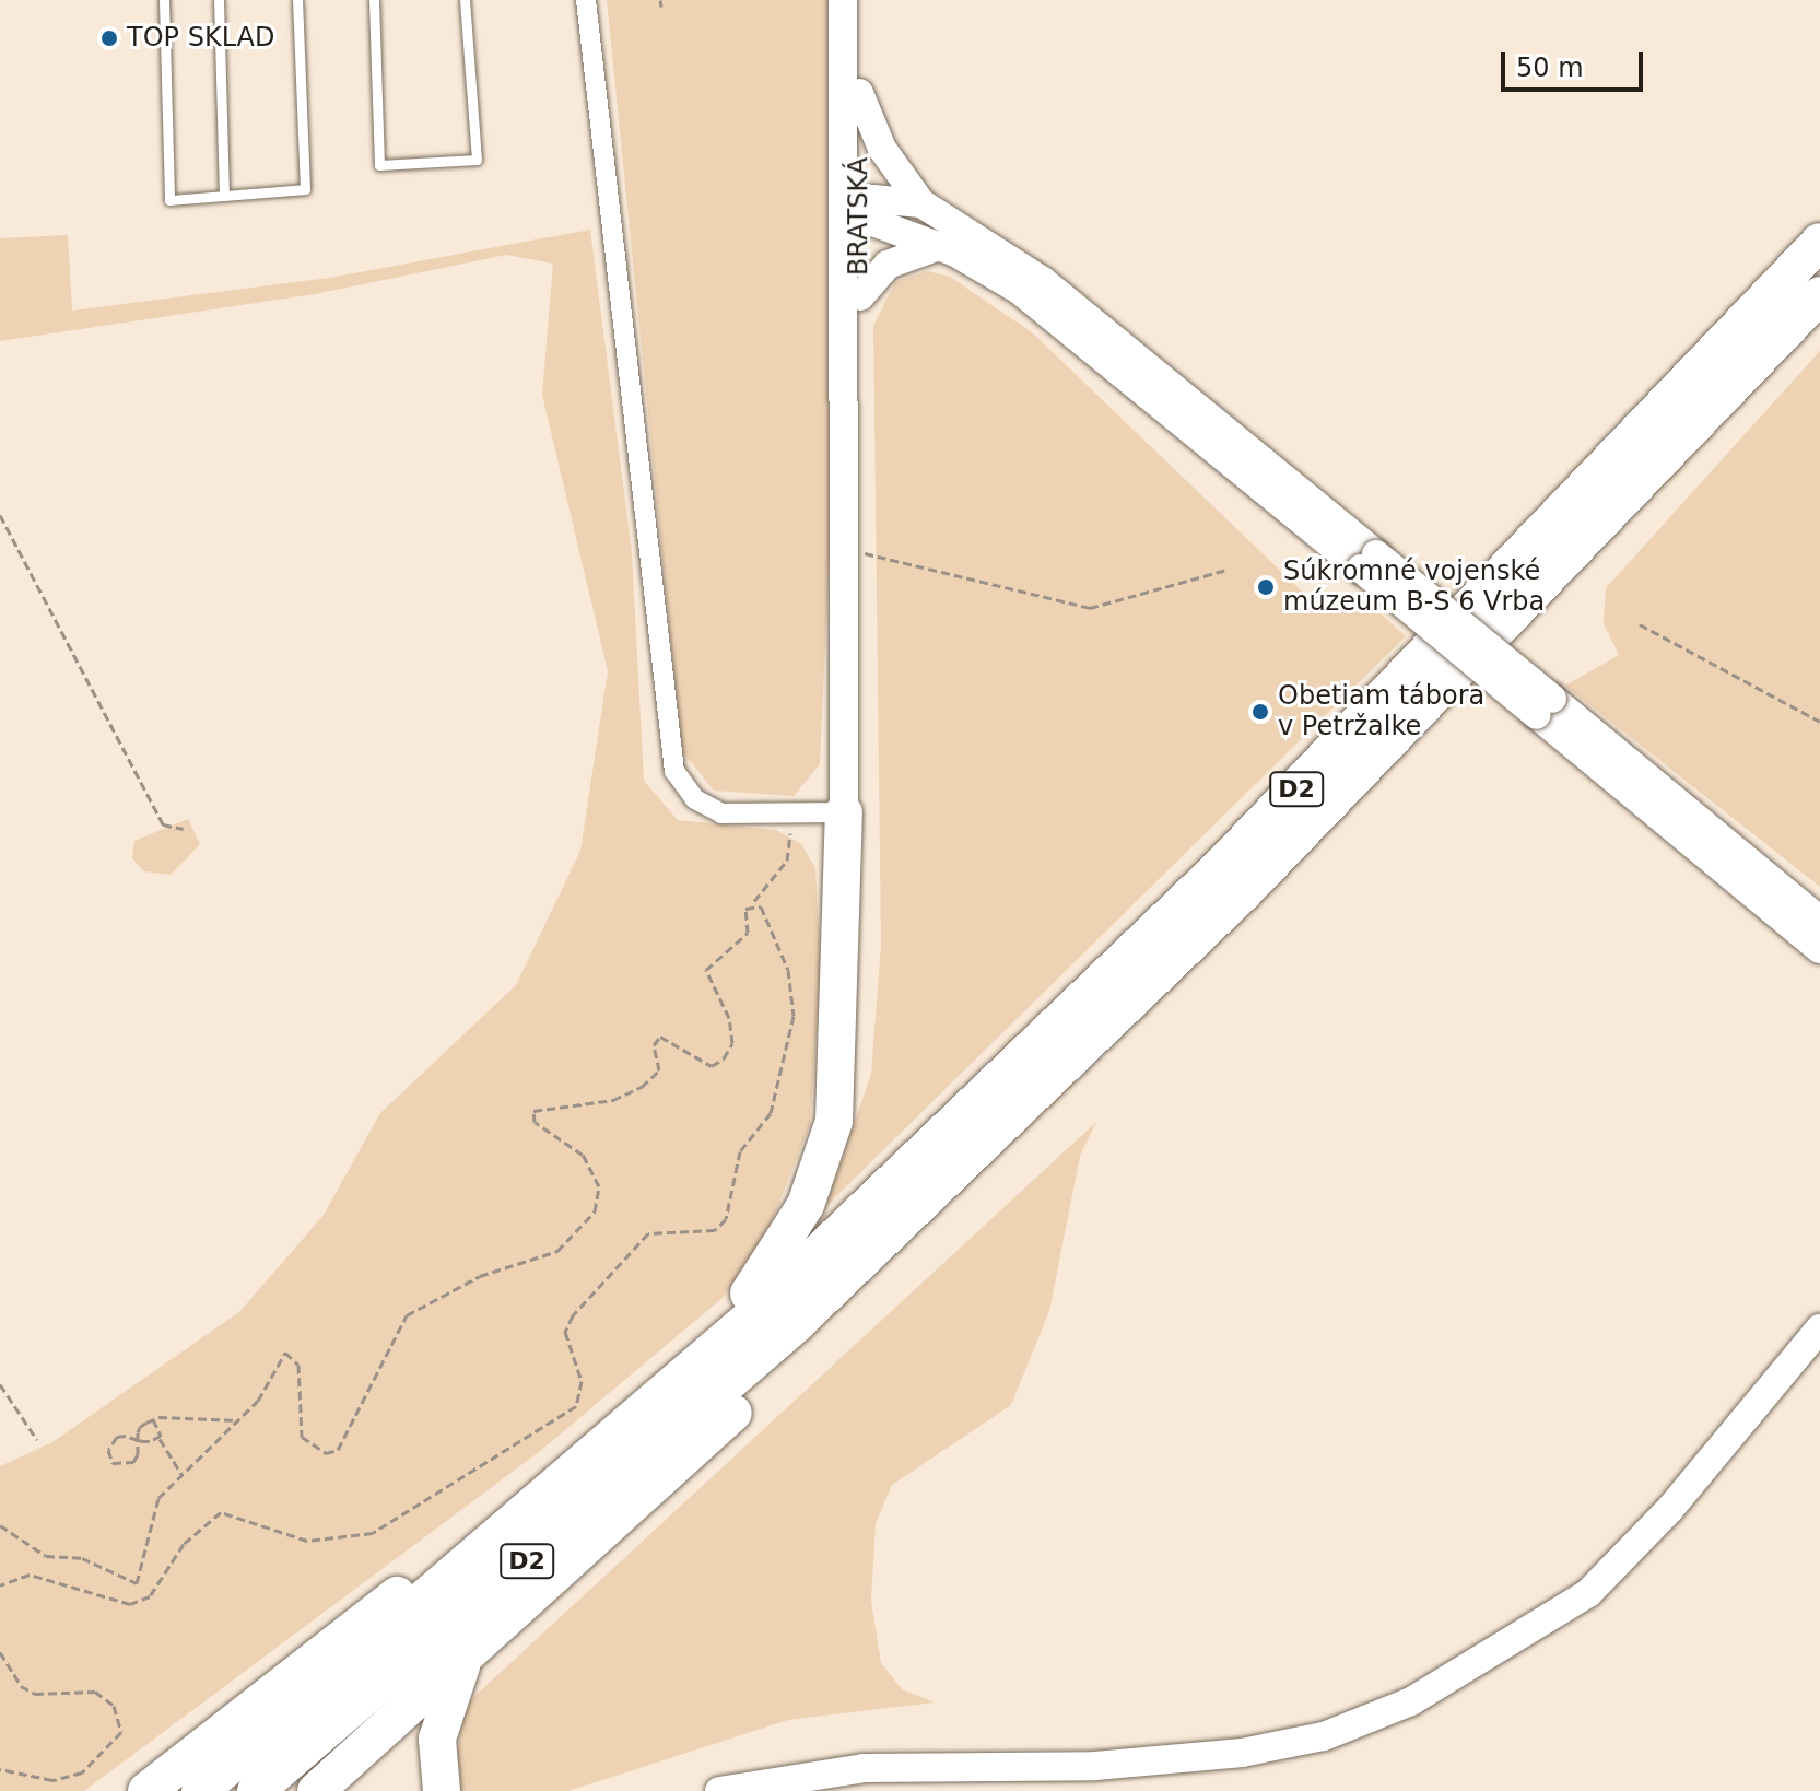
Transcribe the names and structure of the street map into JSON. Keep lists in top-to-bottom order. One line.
{"streets":{"highway":["D2"],"main road":["BRATSKÁ"]},"places":["TOP SKLAD","Súkromné vojenské múzeum B-S 6 Vrba","Obetiam tábora v Petržalke"],"scale_bar":"50 m"}
